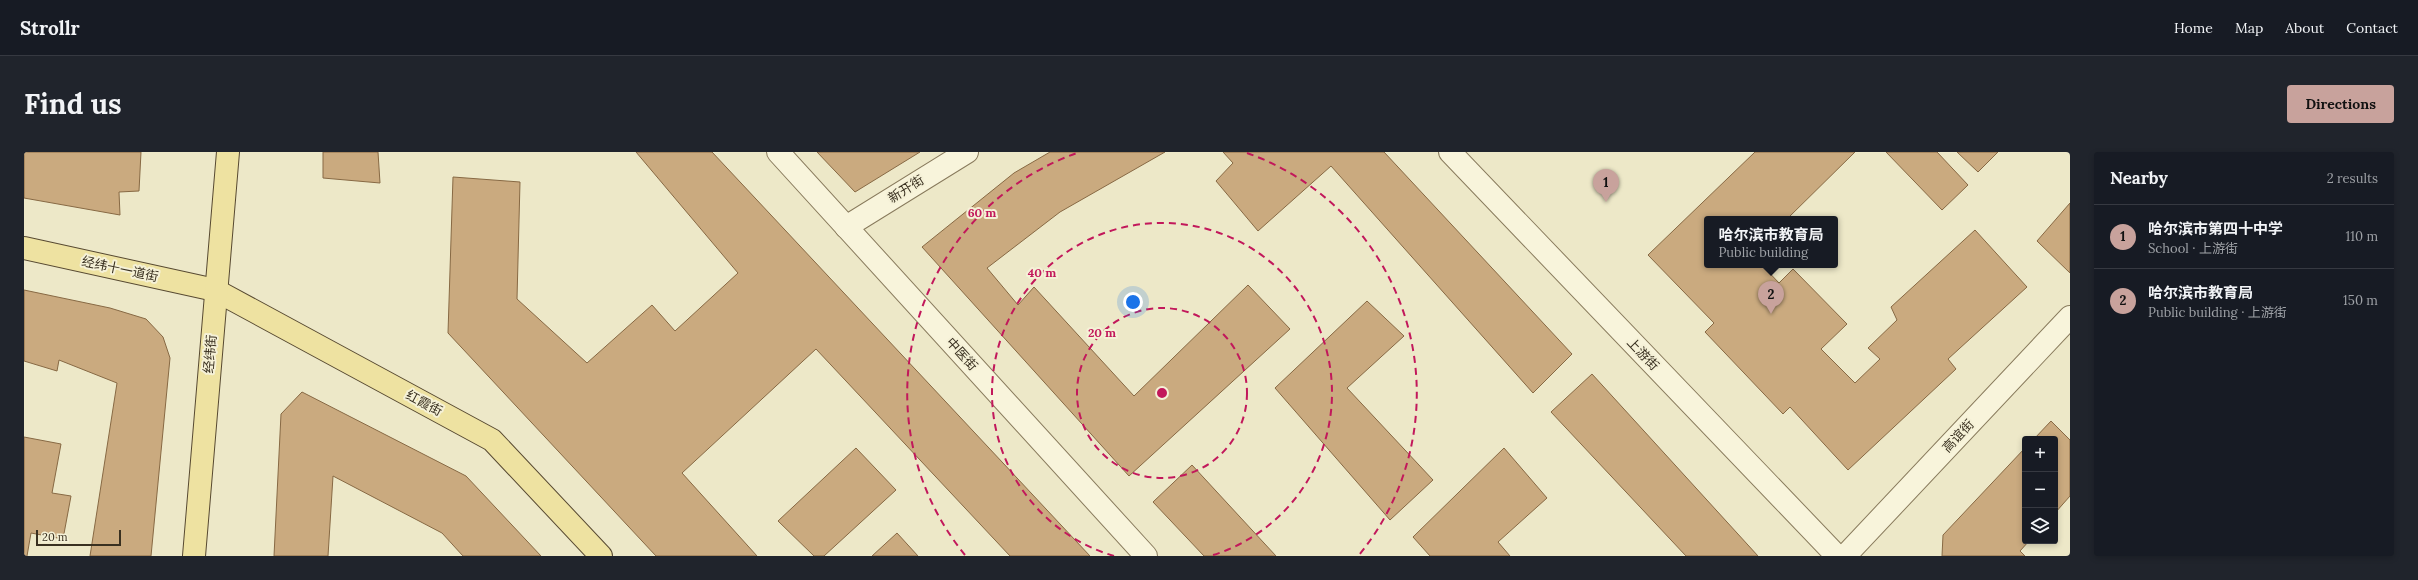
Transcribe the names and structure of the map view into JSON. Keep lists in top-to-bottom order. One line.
{"streets":{"main road":["经纬十一道街","经纬街","红霞街"],"street":["新开街","中医街","上游街","高谊街"]},"crossings":[["新开街","中医街"],["经纬十一道街","经纬街"],["经纬十一道街","红霞街"],["经纬街","红霞街"]],"scale_bar":"20 m","page":{"header":"Strollr","nav":["Home","Map","About","Contact"],"buttons":"Directions","title":"Find us","heading":["Nearby","2 results"],"pins":["1","2"],"list":[{"mark":"1","name":"哈尔滨市第四十中学","note":"School · 上游街","value":"110 m"},{"mark":"2","name":"哈尔滨市教育局","note":"Public building · 上游街","value":"150 m"}],"popup":["哈尔滨市教育局","Public building"],"map_buttons":["+","−"],"scale":"20 m"},"rings":["60 m","40 m","20 m"]}
